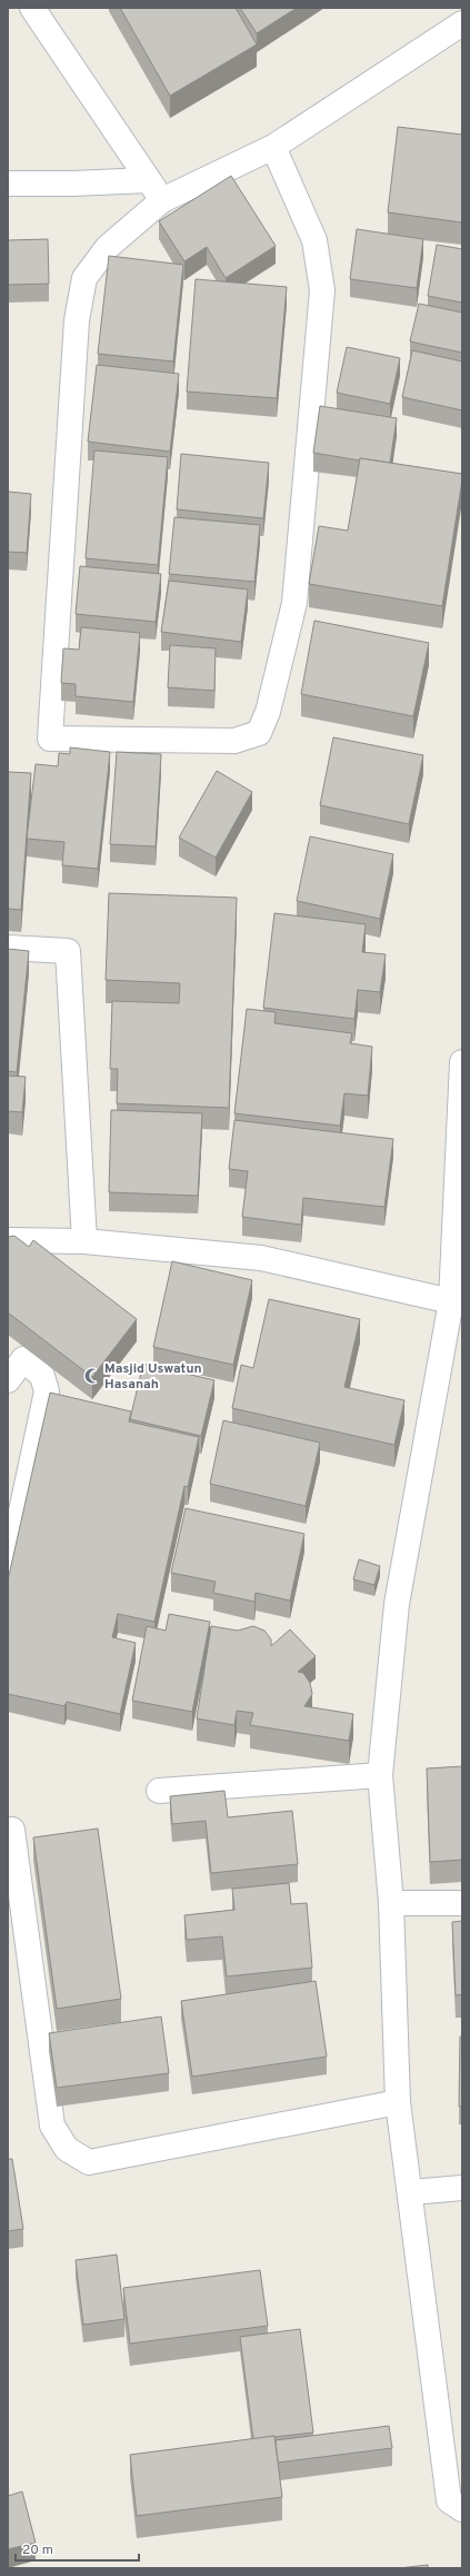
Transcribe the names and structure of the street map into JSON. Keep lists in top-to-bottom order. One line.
{"places":{"mosque":["Masjid Uswatun Hasanah"]},"scale_bar":"20 m"}
